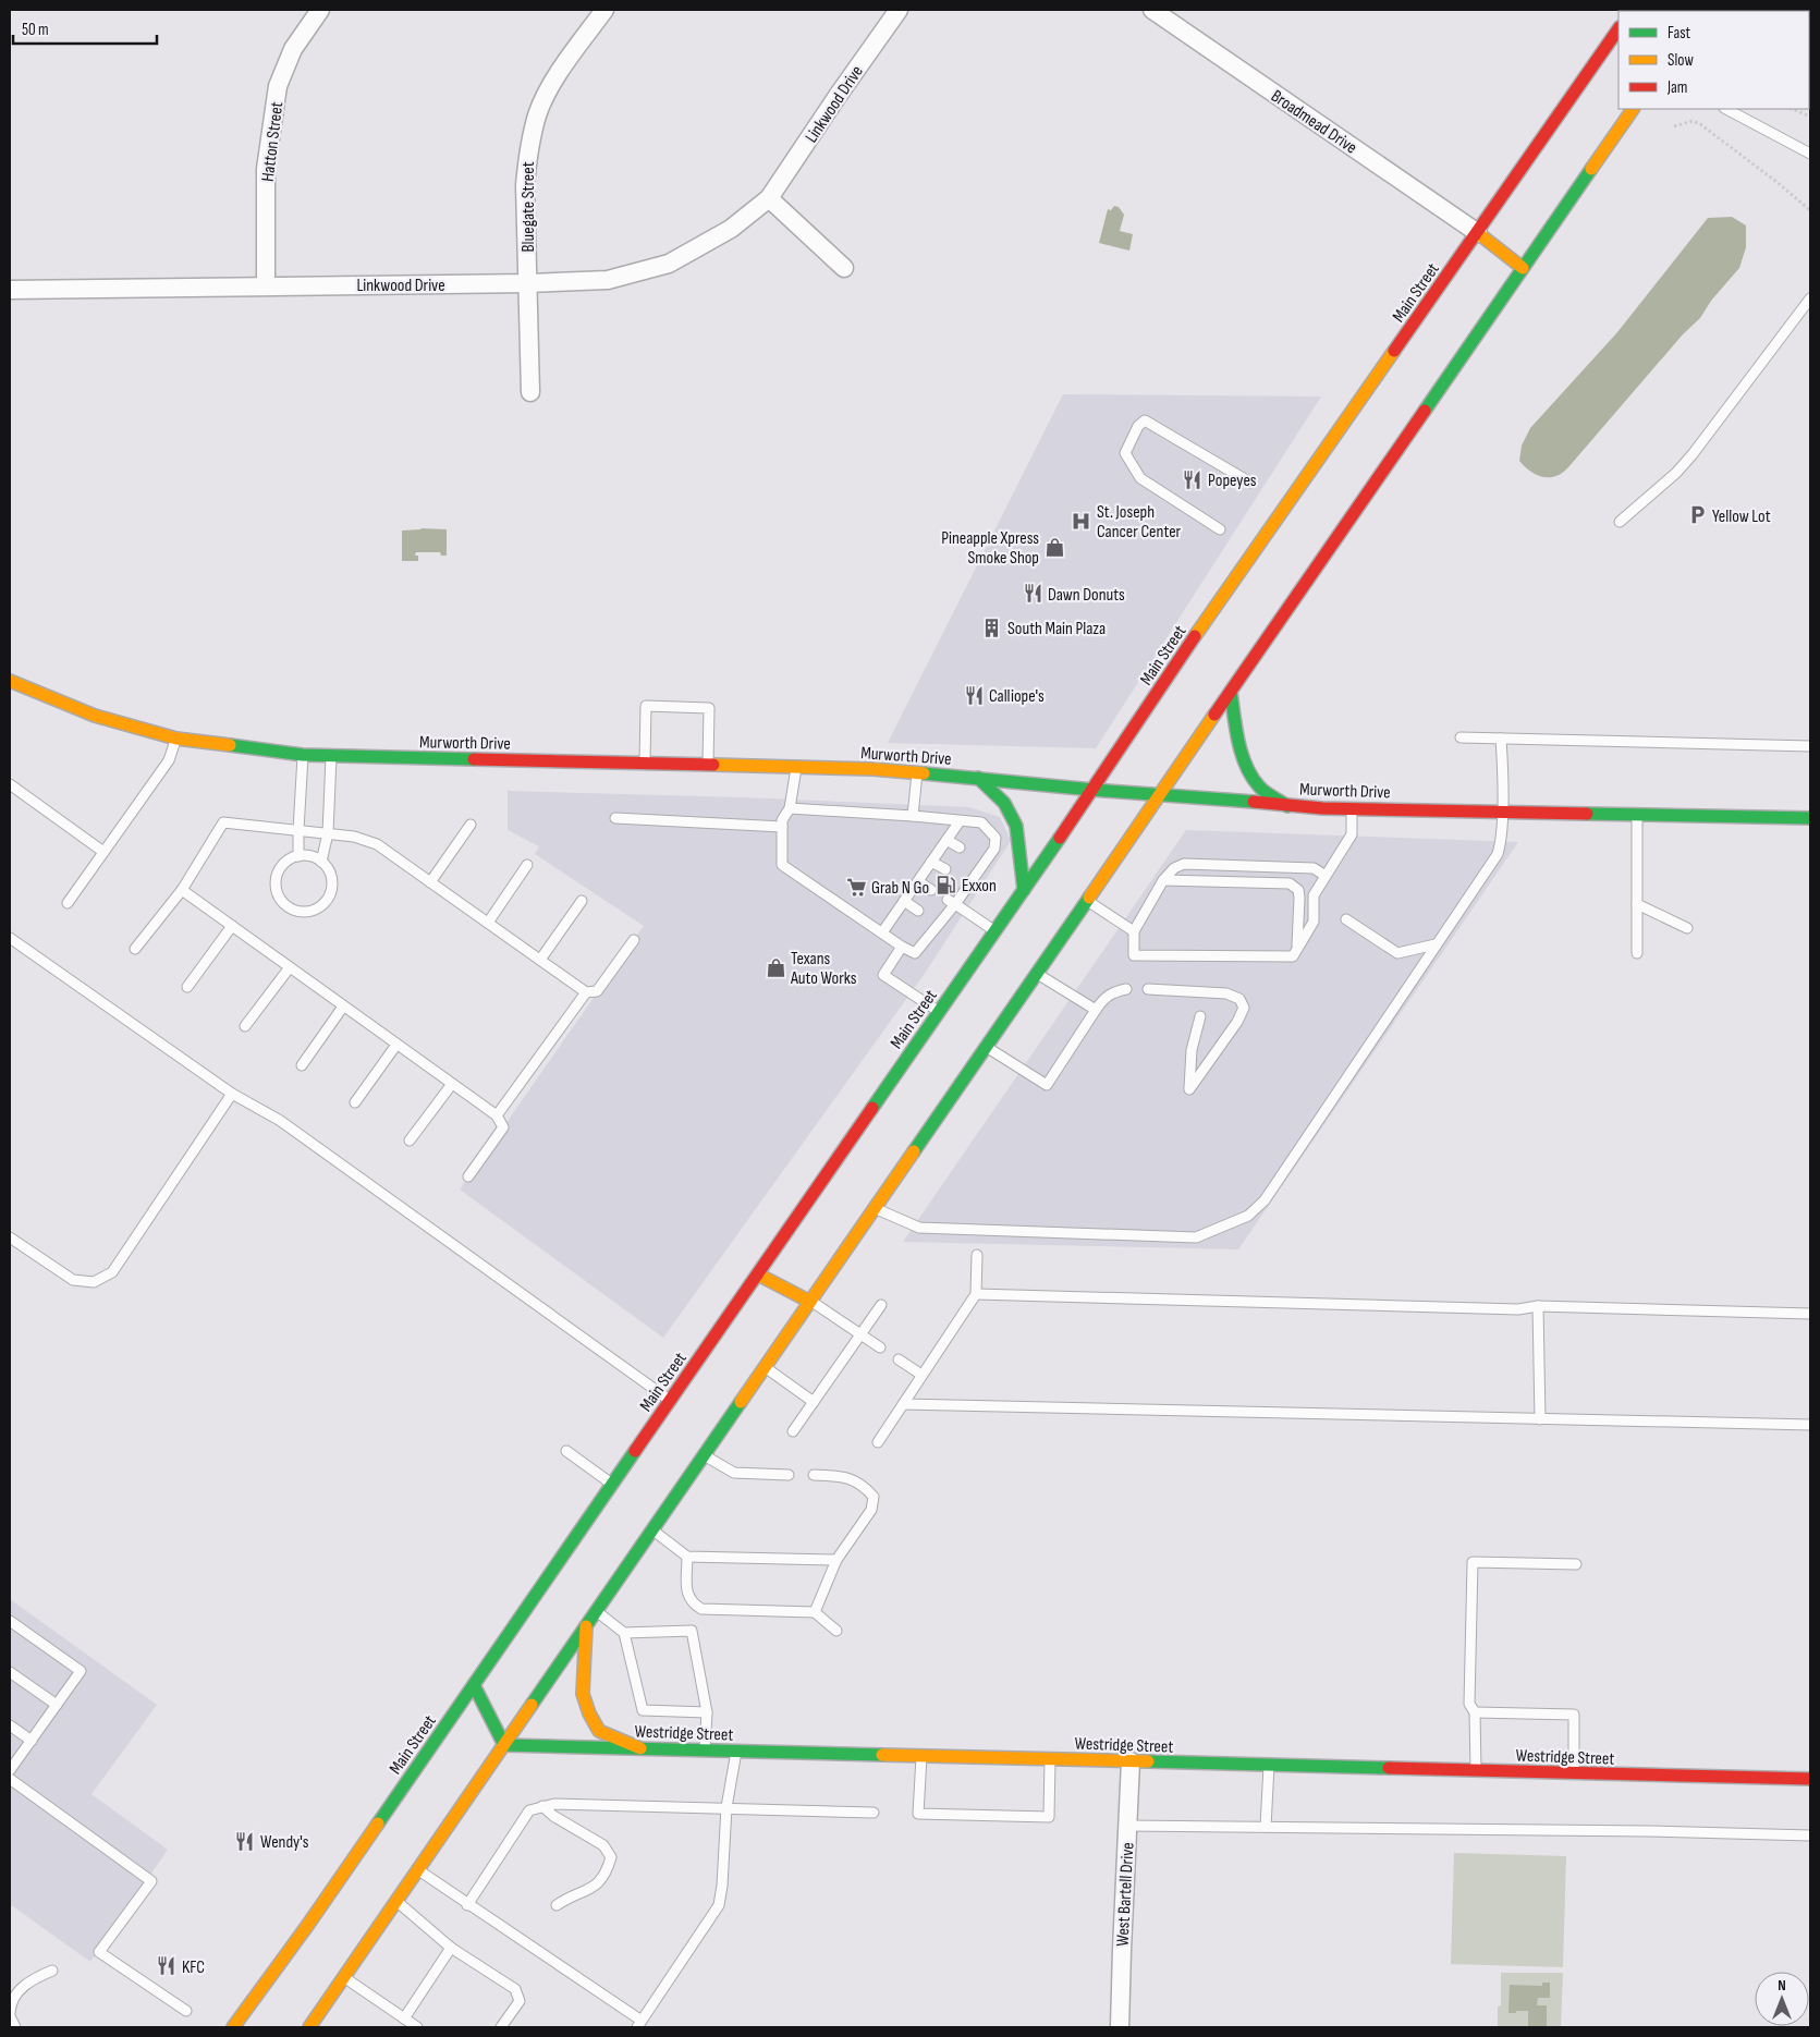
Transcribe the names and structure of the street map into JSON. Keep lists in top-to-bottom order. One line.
{"streets":{"main road":["Main Street","Murworth Drive","Westridge Street"],"street":["Linkwood Drive","Broadmead Drive","Hatton Street","Bluegate Street","West Bartell Drive"]},"crossings":[["Linkwood Drive","Hatton Street"],["Linkwood Drive","Bluegate Street"],["Broadmead Drive","Main Street"],["Main Street","Murworth Drive"],["Westridge Street","West Bartell Drive"]],"places":{"restaurant":["Popeyes","Dawn Donuts","Calliope's","Wendy's","KFC"],"parking":["Yellow Lot"],"hospital":["St. Joseph Cancer Center"],"shop":["Pineapple Xpress Smoke Shop","Texans Auto Works"],"building":["South Main Plaza"],"fuel station":["Exxon"],"supermarket":["Grab N Go"]},"legend":["Fast","Slow","Jam"],"scale_bar":"50 m","north":"top"}
